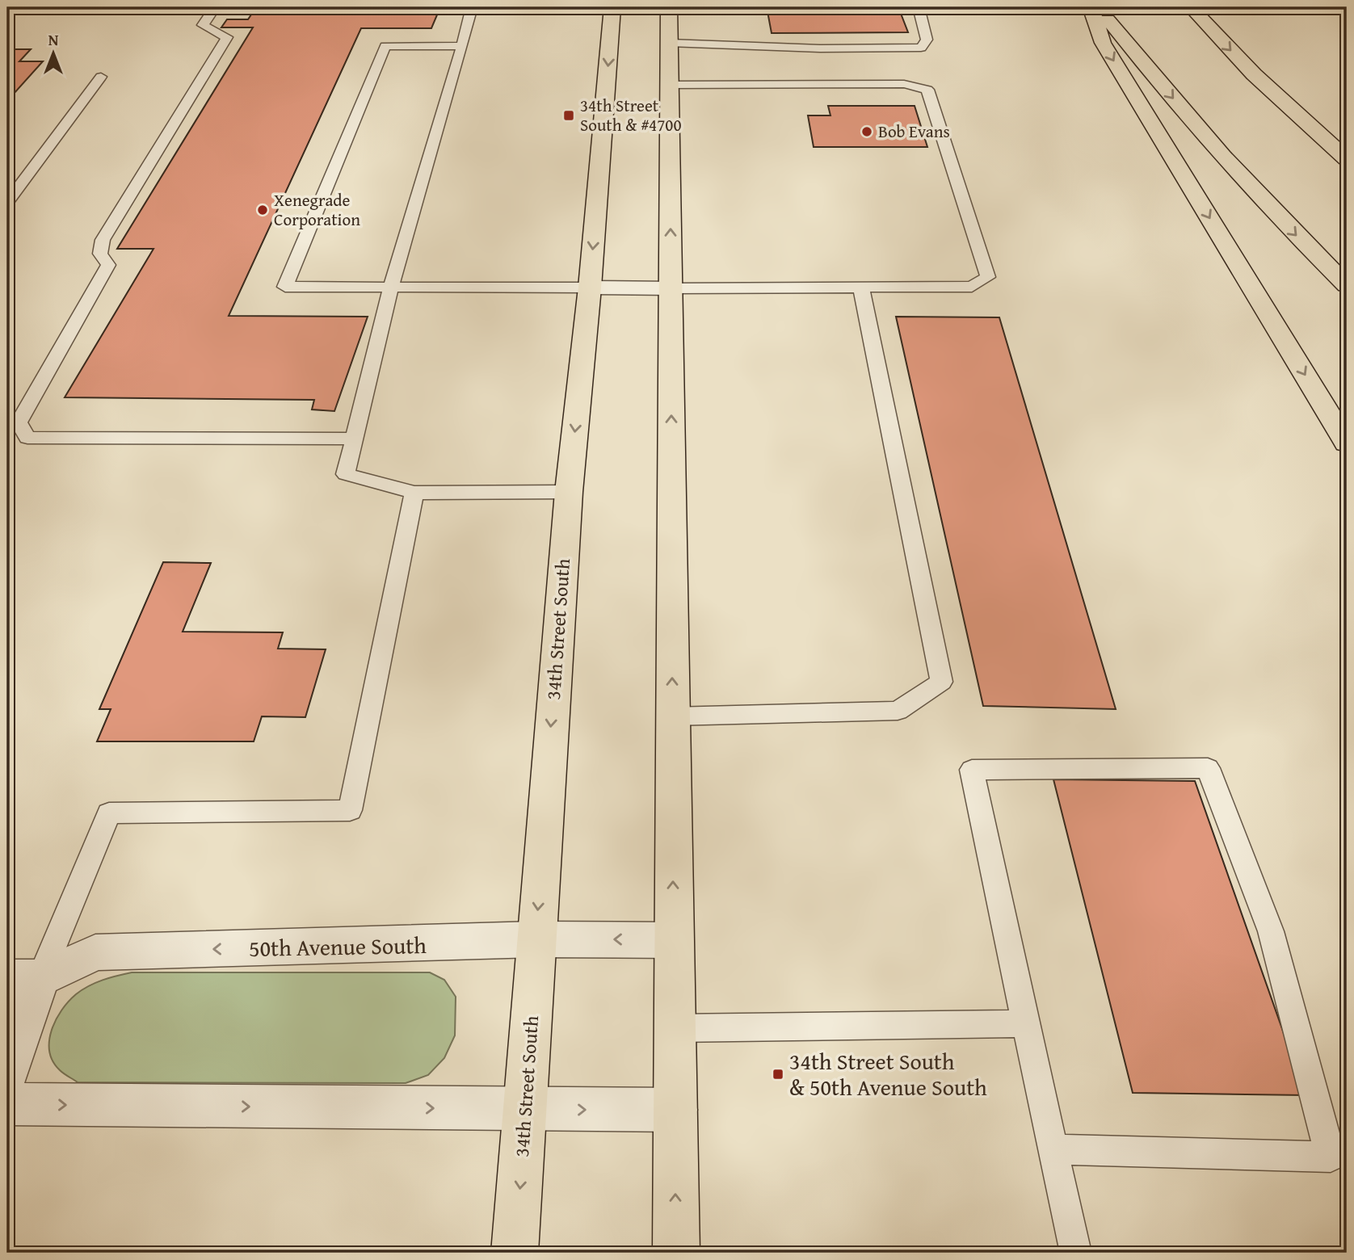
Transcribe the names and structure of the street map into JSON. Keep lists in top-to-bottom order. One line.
{"streets":{"highway":["34th Street South"],"street":["50th Avenue South"]},"crossings":[["34th Street South","50th Avenue South"]],"places":{"transit":["34th Street South & #4700","34th Street South & 50th Avenue South"],"other":["Bob Evans","Xenegrade Corporation"]},"north":"top"}
